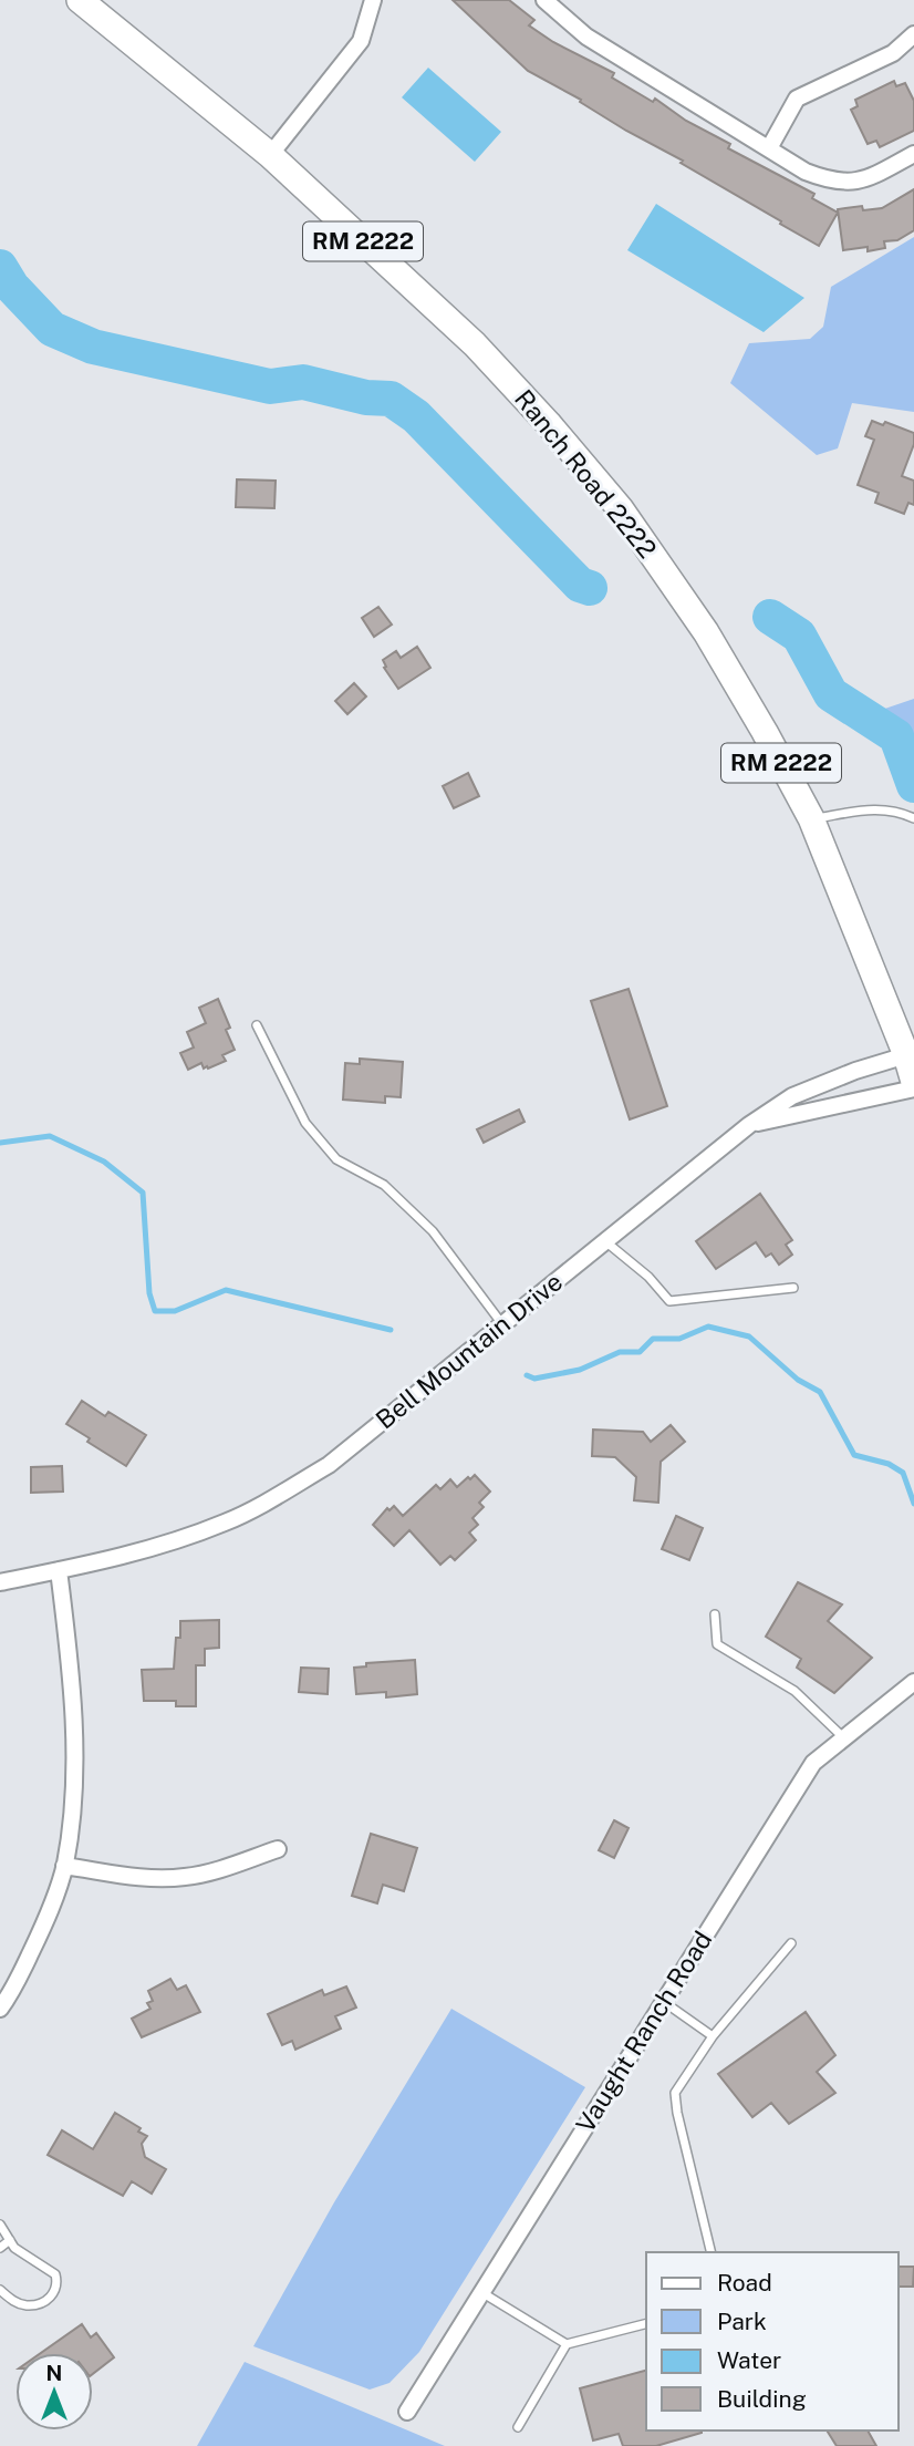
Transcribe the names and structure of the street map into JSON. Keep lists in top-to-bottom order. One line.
{"streets":{"main road":["RM 2222","Ranch Road 2222"],"street":["Bell Mountain Drive","Vaught Ranch Road"]},"crossings":[["Ranch Road 2222","Bell Mountain Drive"]],"legend":["Road","Park","Water","Building"],"north":"top"}
